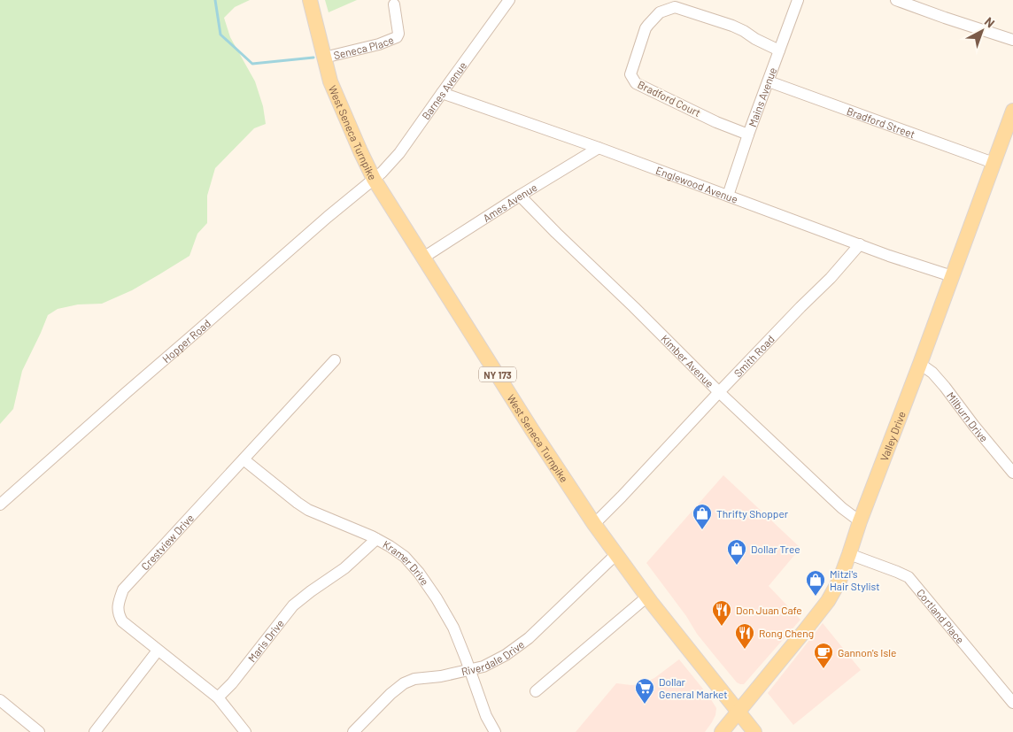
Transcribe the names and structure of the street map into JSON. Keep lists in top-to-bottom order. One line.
{"streets":{"main road":["West Seneca Turnpike","NY 173","Valley Drive"],"street":["Seneca Place","Barnes Avenue","Mains Avenue","Bradford Court","Bradford Street","Englewood Avenue","Ames Avenue","Hopper Road","Smith Road","Kimber Avenue","Milburn Drive","Crestview Drive","Kramer Drive","Cortland Place","Maris Drive","Riverdale Drive"]},"crossings":[["Seneca Place","West Seneca Turnpike"],["Barnes Avenue","West Seneca Turnpike"],["Barnes Avenue","Englewood Avenue"],["Barnes Avenue","Hopper Road"],["Mains Avenue","Bradford Court"],["Mains Avenue","Bradford Street"],["Mains Avenue","Englewood Avenue"],["Bradford Street","Valley Drive"],["West Seneca Turnpike","Ames Avenue"],["West Seneca Turnpike","Hopper Road"],["West Seneca Turnpike","Smith Road"],["West Seneca Turnpike","Valley Drive"],["West Seneca Turnpike","Riverdale Drive"],["Englewood Avenue","Ames Avenue"],["Englewood Avenue","Smith Road"],["Englewood Avenue","Valley Drive"],["Ames Avenue","Kimber Avenue"],["Smith Road","Kimber Avenue"],["Kimber Avenue","Valley Drive"],["Milburn Drive","Valley Drive"],["Valley Drive","Cortland Place"],["Crestview Drive","Kramer Drive"],["Kramer Drive","Maris Drive"],["Kramer Drive","Riverdale Drive"]],"places":{"shop":["Thrifty Shopper","Dollar Tree","Mitzi's Hair Stylist"],"restaurant":["Don Juan Cafe","Rong Cheng"],"cafe":["Gannon's Isle"],"supermarket":["Dollar General Market"]},"north":"top right"}
